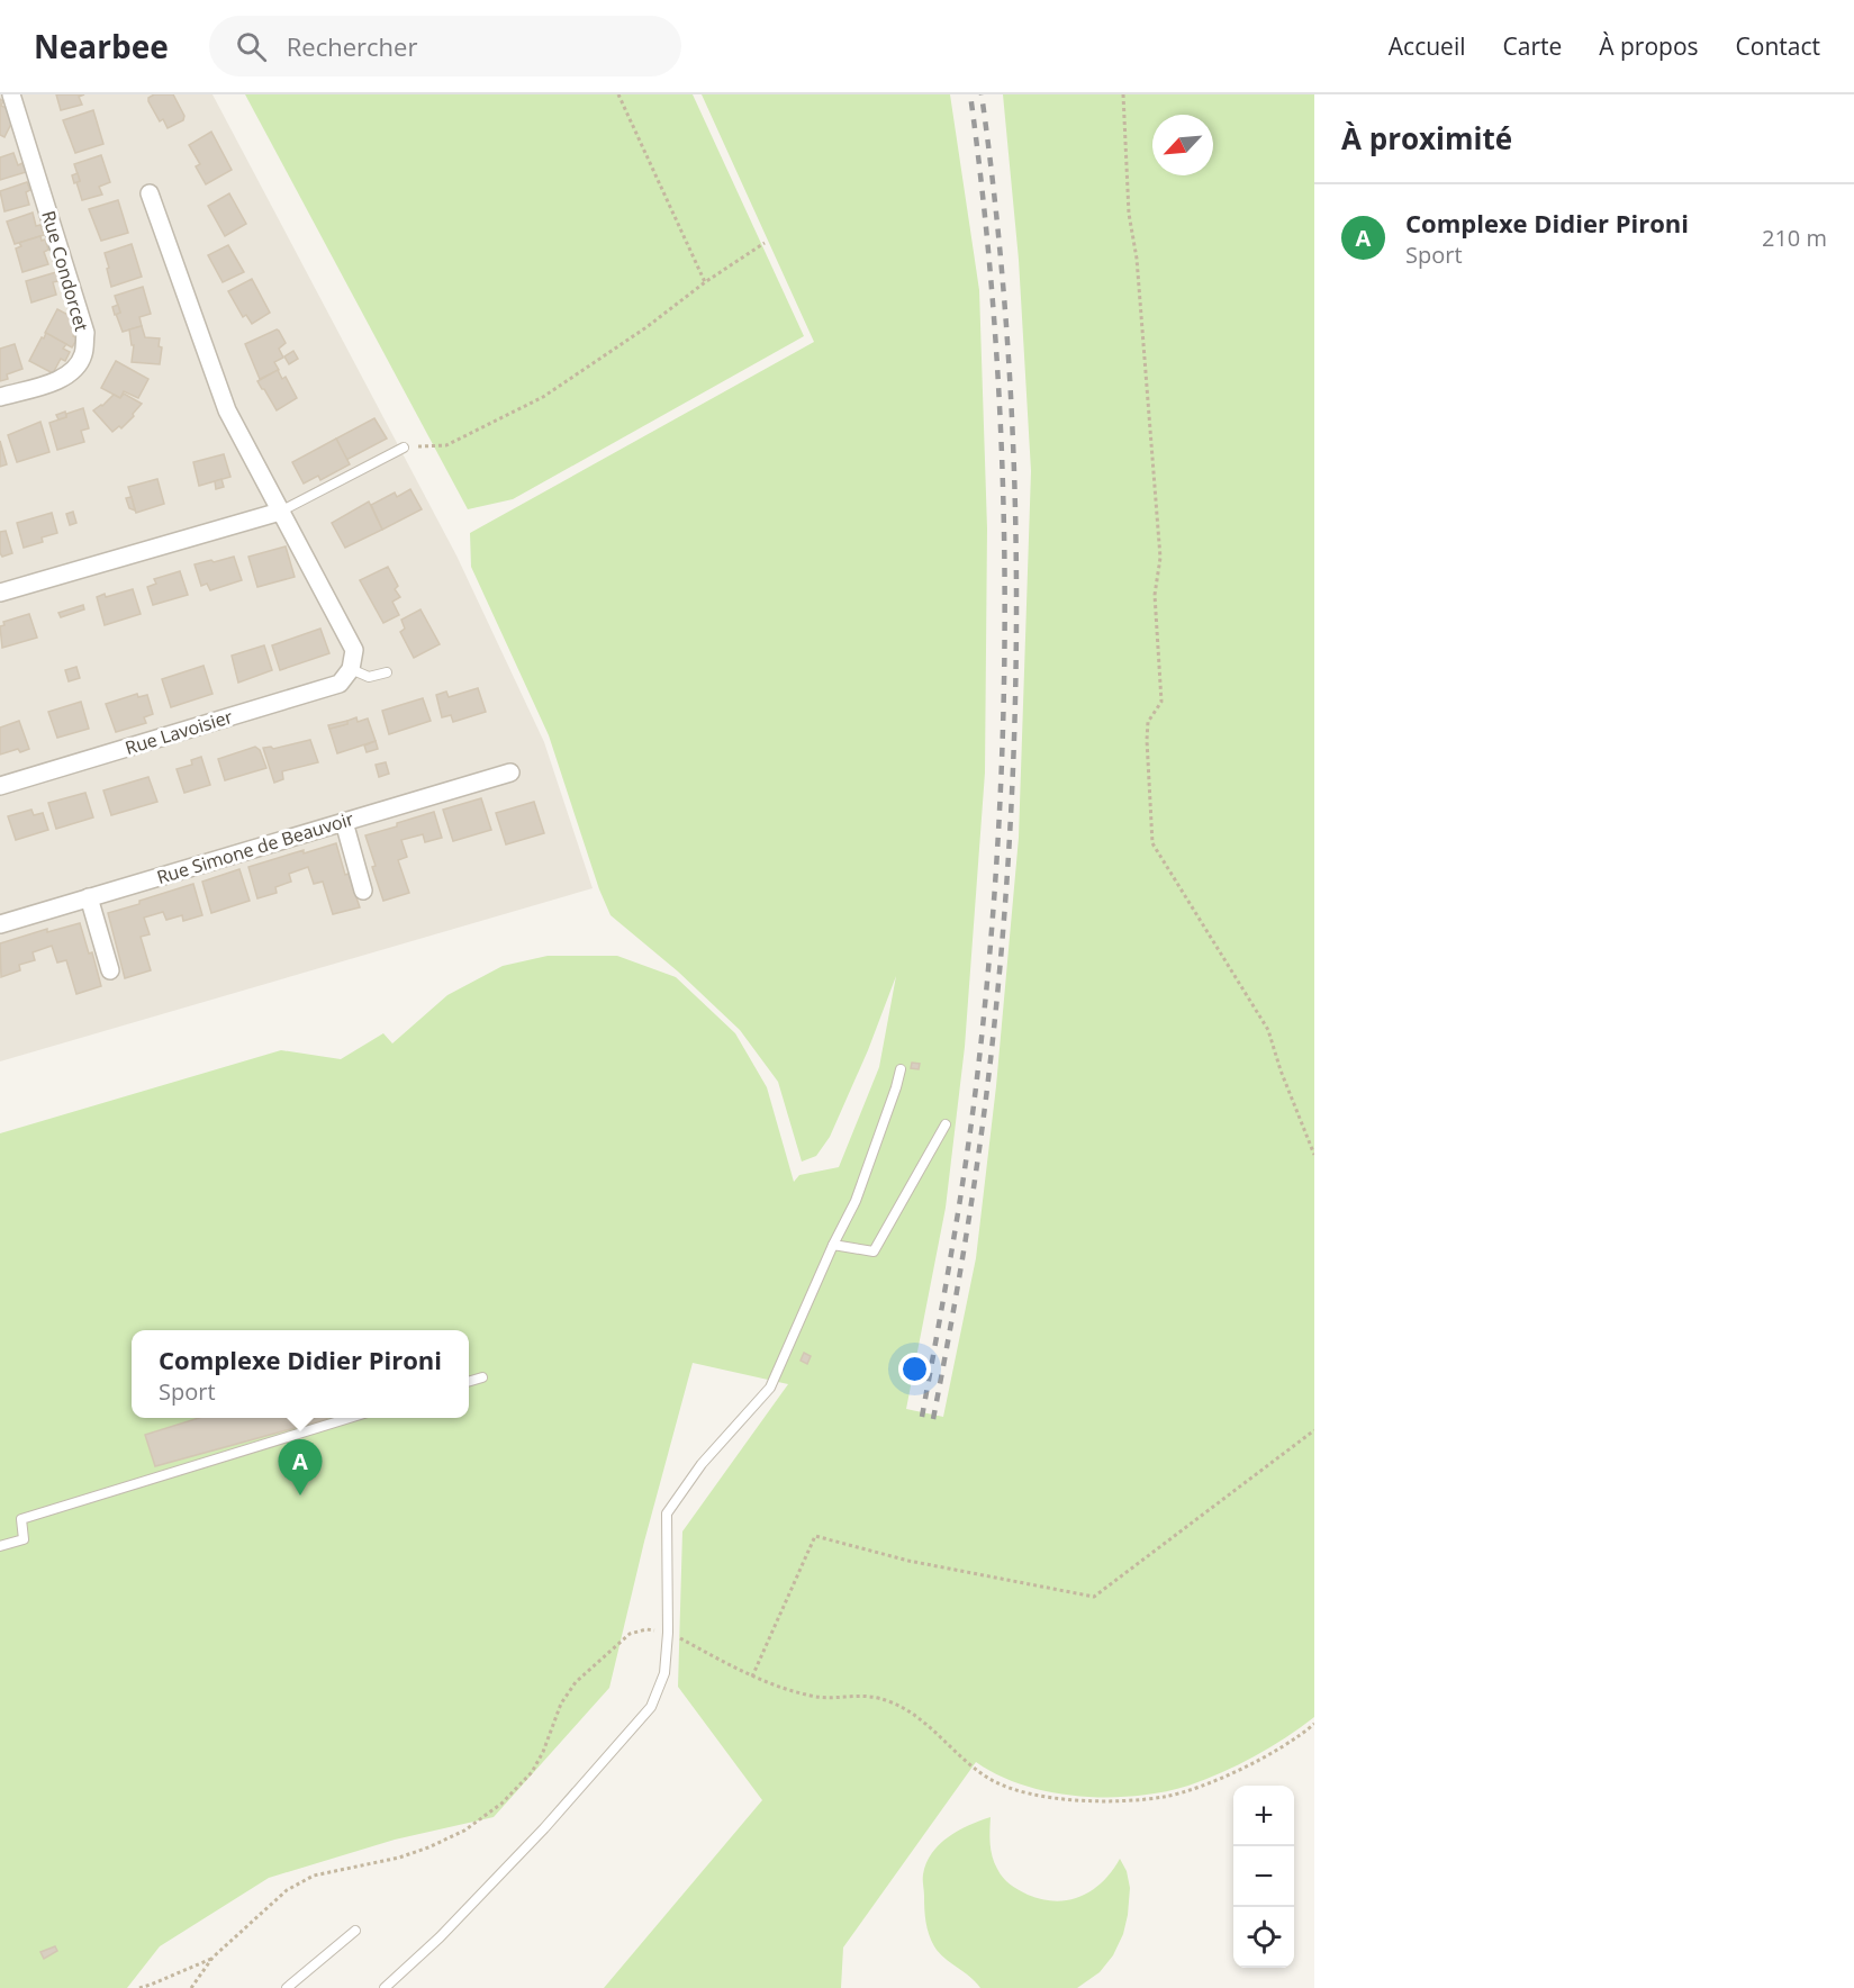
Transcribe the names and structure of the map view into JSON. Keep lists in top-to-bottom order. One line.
{"streets":{"street":["Rue Condorcet","Rue Lavoisier","Rue Simone de Beauvoir"]},"north":"bottom left","page":{"header":"Nearbee","search":"Rechercher","nav":["Accueil","Carte","À propos","Contact"],"heading":"À proximité","list":[{"mark":"A","name":"Complexe Didier Pironi","note":"Sport","value":"210 m"}],"popup":["Complexe Didier Pironi","Sport"],"pins":"A","map_buttons":["+","−"]}}
